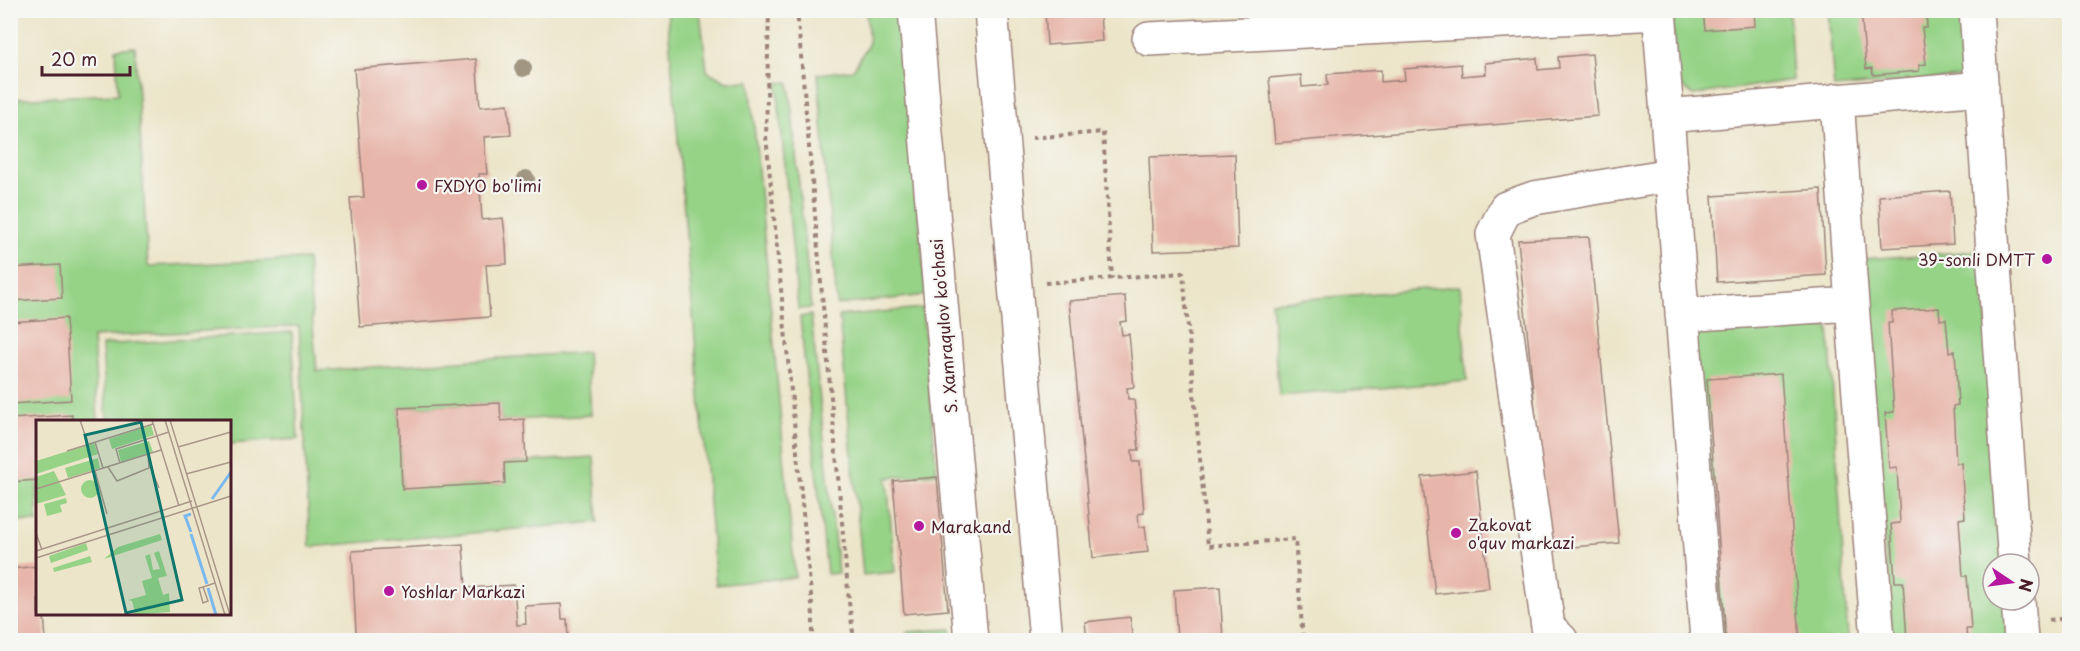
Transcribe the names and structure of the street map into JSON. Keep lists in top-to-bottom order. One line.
{"streets":{"street":["S. Xamraqulov ko'chasi"]},"places":["FXDYO bo'limi","39-sonli DMTT","Marakand","Zakovat o'quv markazi","Yoshlar Markazi"],"scale_bar":"20 m","north":"right"}
